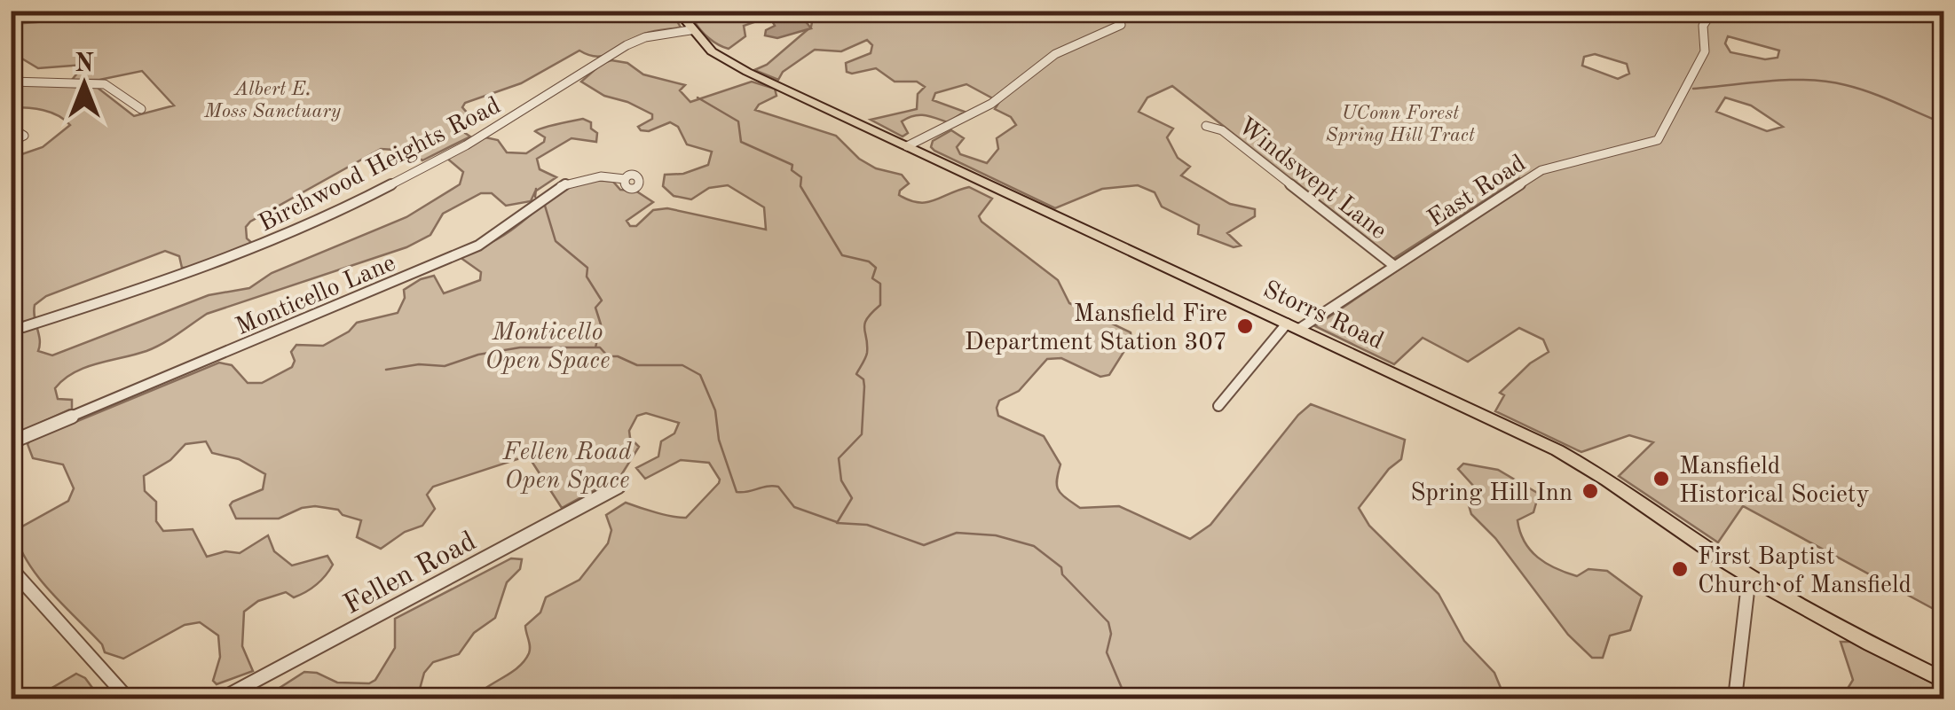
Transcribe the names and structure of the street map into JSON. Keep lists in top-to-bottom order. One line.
{"streets":{"main road":["Storrs Road"],"street":["Birchwood Heights Road","Windswept Lane","East Road","Monticello Lane","Fellen Road"]},"crossings":[["Birchwood Heights Road","Storrs Road"],["Windswept Lane","East Road"],["East Road","Storrs Road"]],"parks":["Albert E. Moss Sanctuary","UConn Forest Spring Hill Tract","Monticello Open Space","Fellen Road Open Space"],"places":["Mansfield Fire Department Station 307","Mansfield Historical Society","Spring Hill Inn","First Baptist Church of Mansfield"],"north":"top"}
